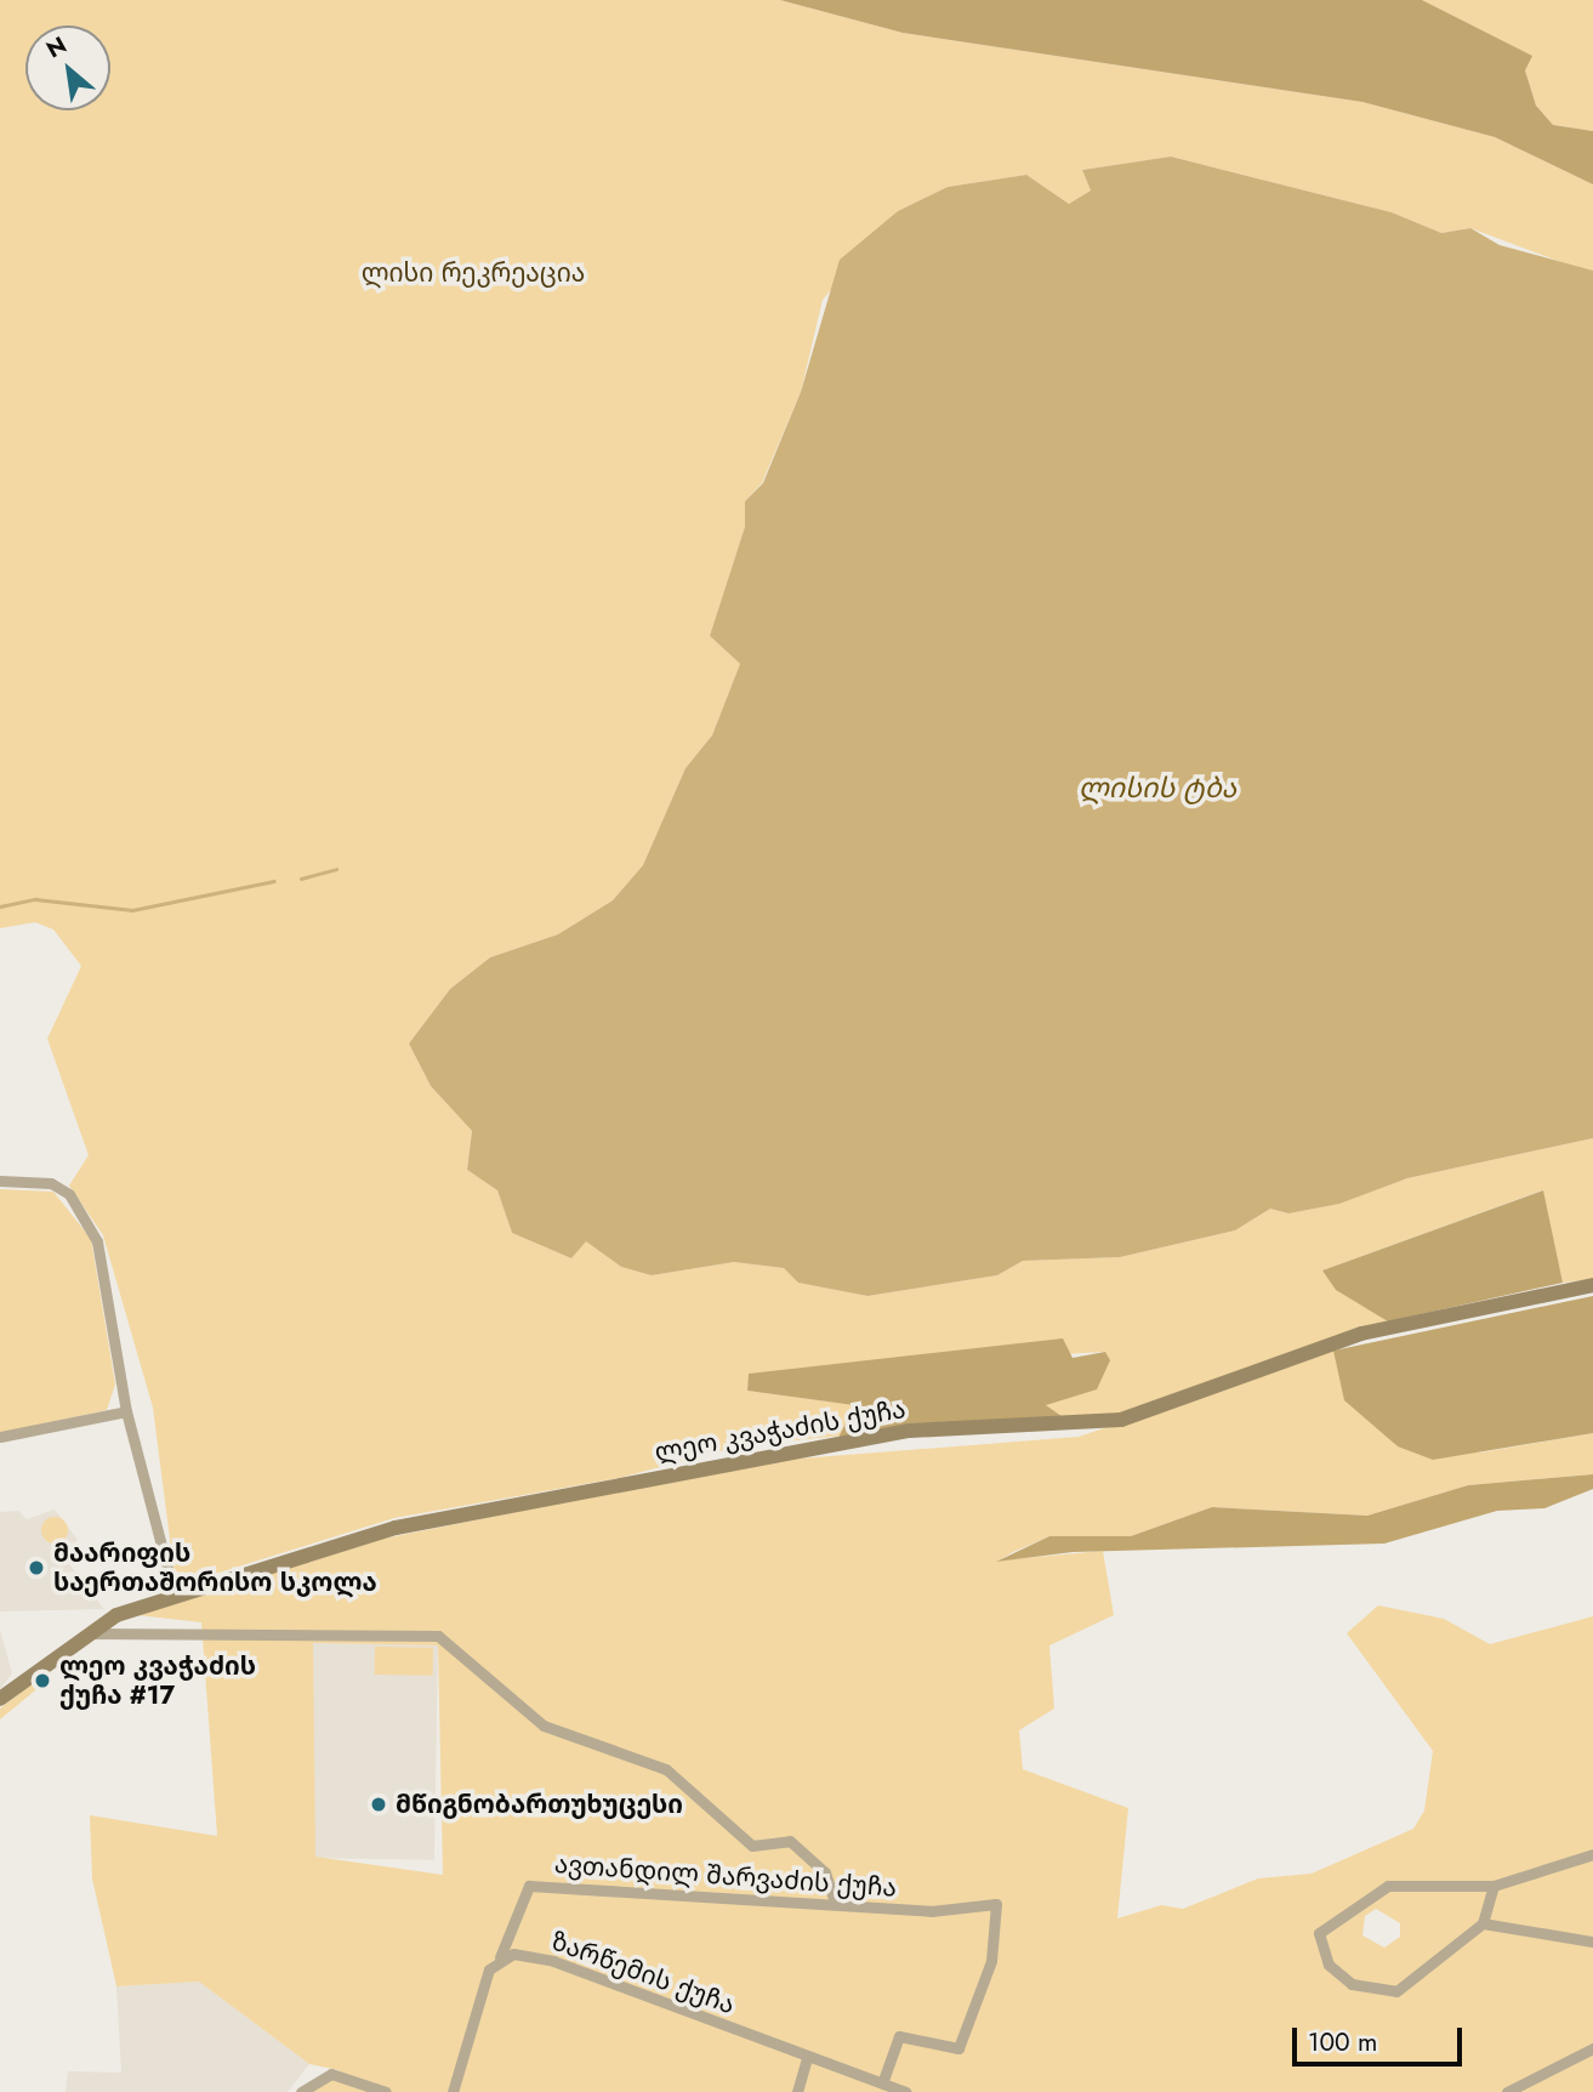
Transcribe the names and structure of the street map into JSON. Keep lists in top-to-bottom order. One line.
{"streets":{"main road":["ლეო კვაჭაძის ქუჩა"],"street":["ავთანდილ შარვაძის ქუჩა","ზარწემის ქუჩა"]},"crossings":[["ავთანდილ შარვაძის ქუჩა","ზარწემის ქუჩა"]],"water":["ლისის ტბა"],"parks":["ლისი რეკრეაცია"],"places":["მაარიფის საერთაშორისო სკოლა","ლეო კვაჭაძის ქუჩა #17","მწიგნობართუხუცესი"],"scale_bar":"100 m","north":"top left"}
